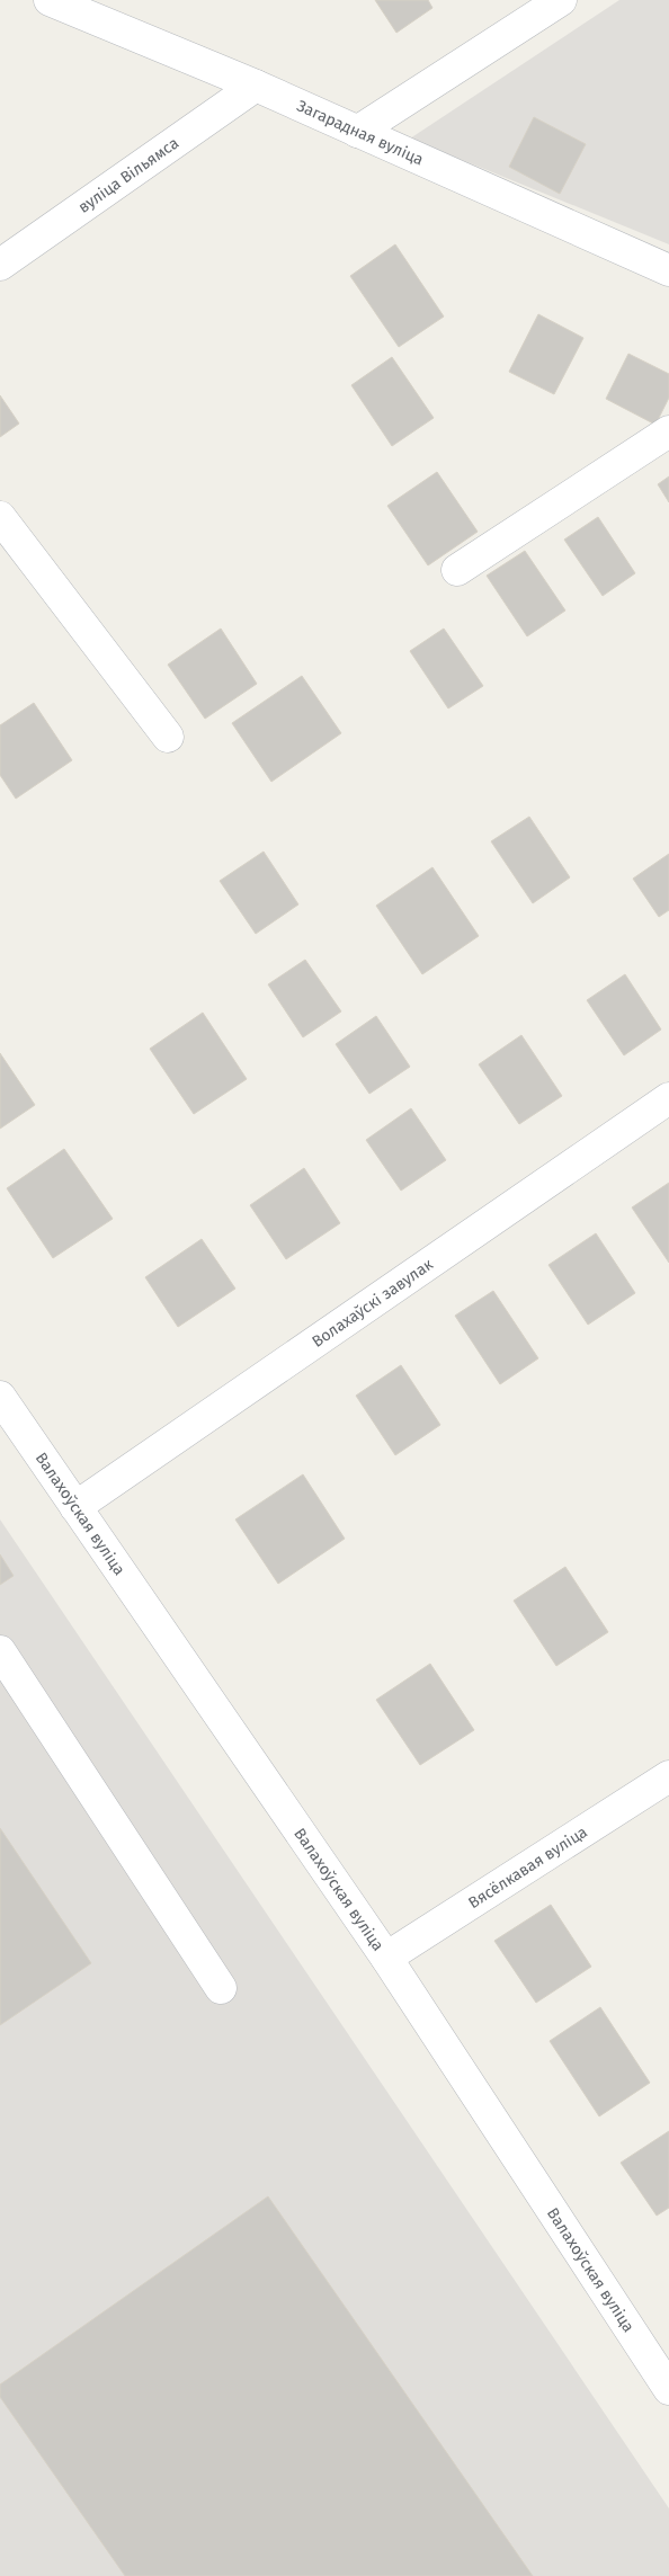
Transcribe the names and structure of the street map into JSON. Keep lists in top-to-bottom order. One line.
{"streets":{"street":["Загарадная вуліца","вуліца Вільямса","Волахаўскі завулак","Валахоўская вуліца","Вясёлкавая вуліца"]},"crossings":[["Загарадная вуліца","вуліца Вільямса"],["Волахаўскі завулак","Валахоўская вуліца"],["Валахоўская вуліца","Вясёлкавая вуліца"]]}
